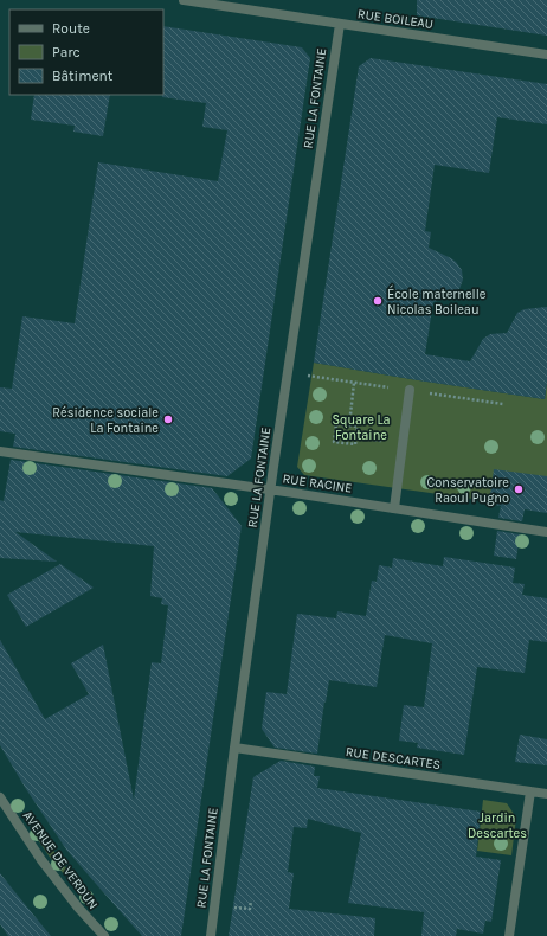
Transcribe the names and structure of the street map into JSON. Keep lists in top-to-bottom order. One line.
{"streets":{"street":["RUE BOILEAU","RUE LA FONTAINE","RUE RACINE","RUE DESCARTES","AVENUE DE VERDUN"]},"crossings":[["RUE BOILEAU","RUE LA FONTAINE"],["RUE LA FONTAINE","RUE RACINE"],["RUE LA FONTAINE","RUE DESCARTES"]],"parks":["Square La Fontaine","Jardin Descartes"],"places":["École maternelle Nicolas Boileau","Résidence sociale La Fontaine","Conservatoire Raoul Pugno"],"legend":["Route","Parc","Bâtiment"]}
